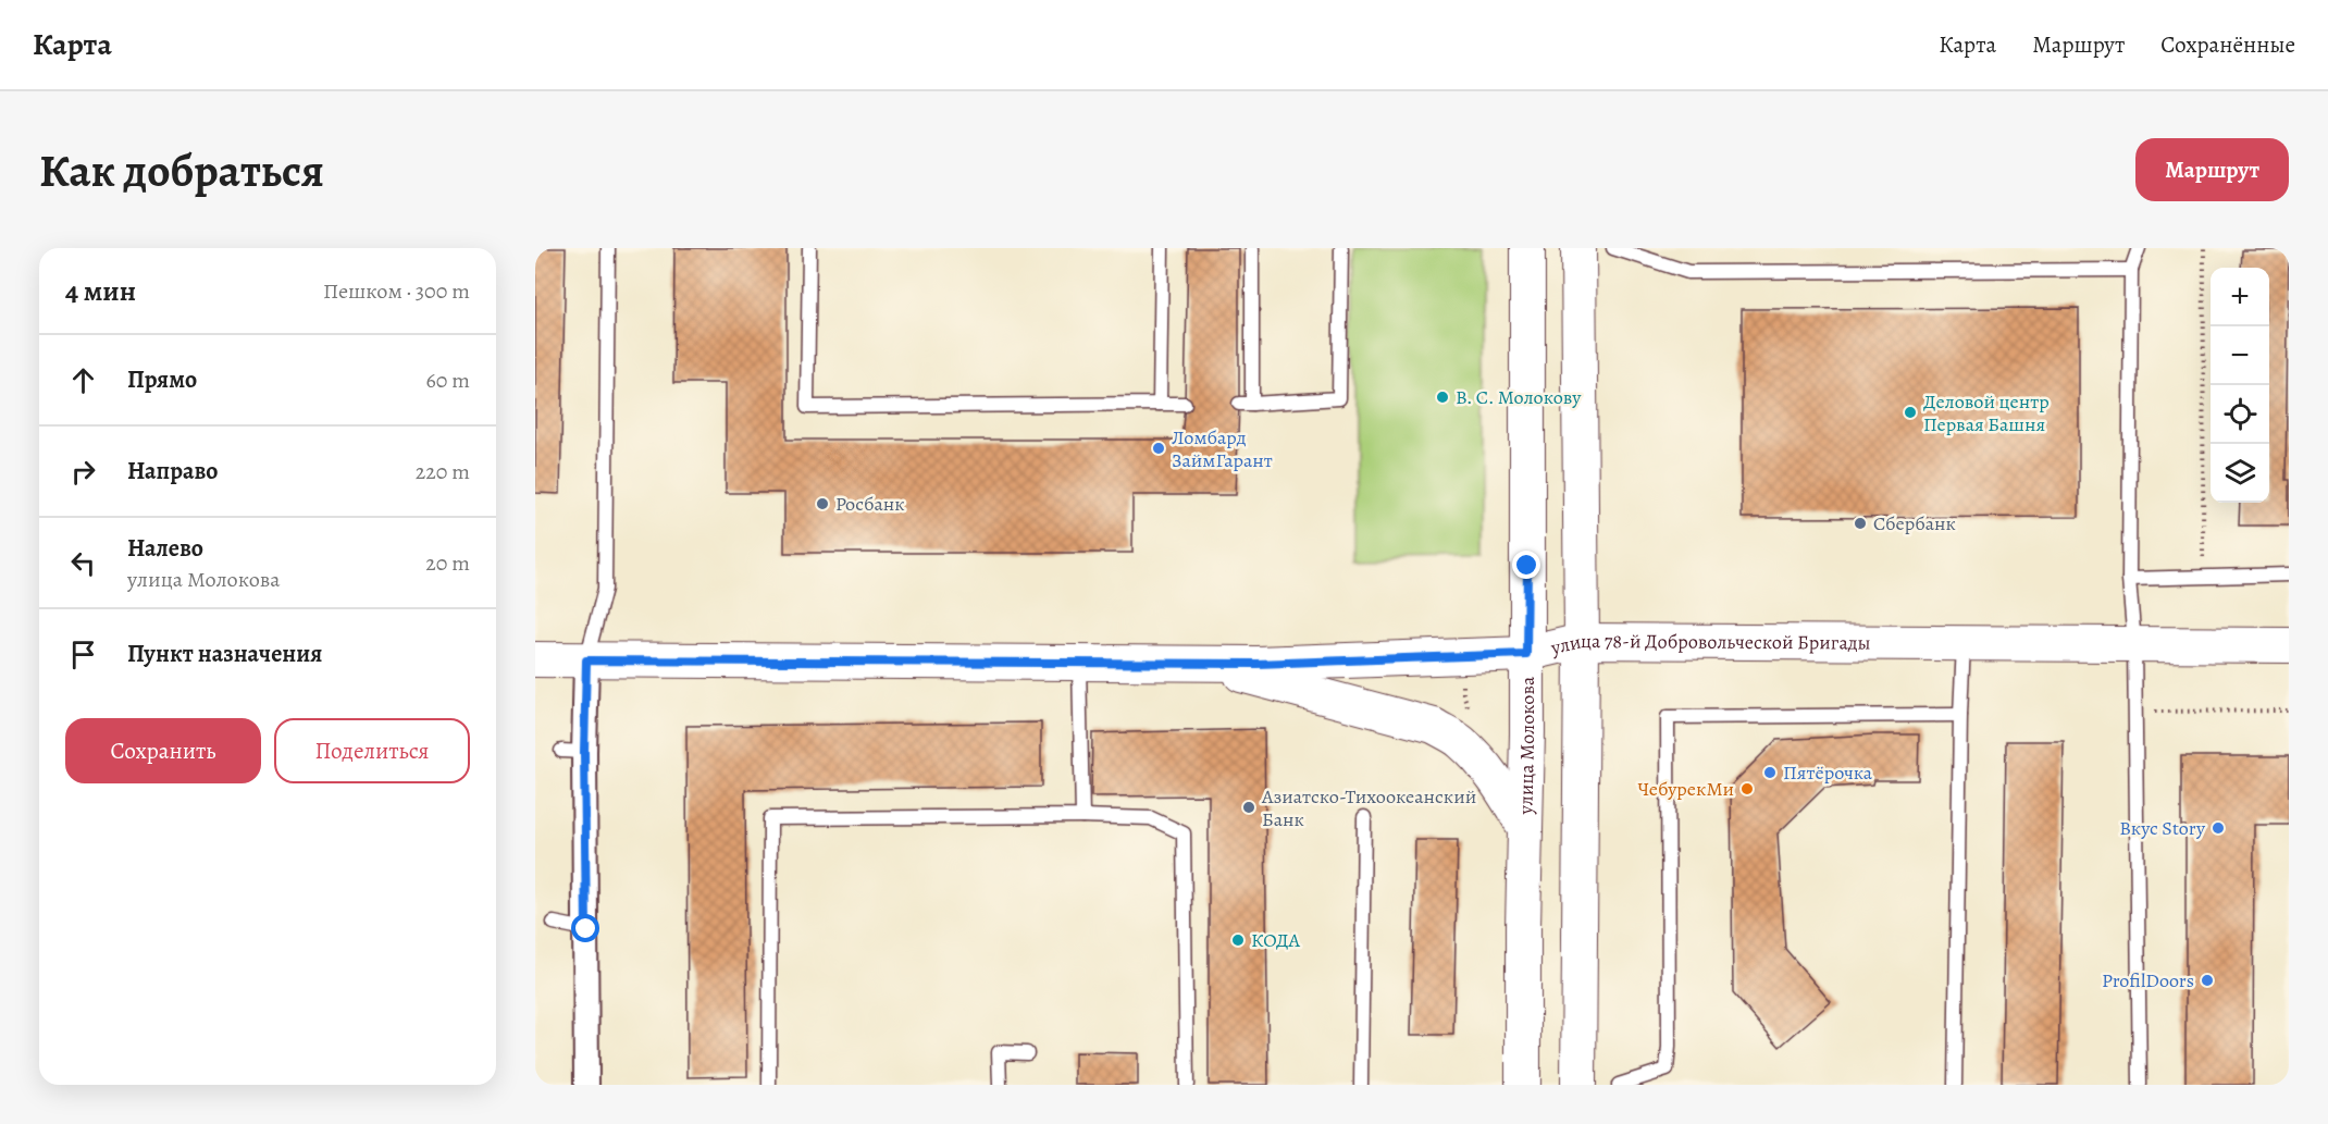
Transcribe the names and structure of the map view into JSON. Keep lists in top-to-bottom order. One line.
{"streets":{"main road":["улица 78-й Добровольческой Бригады","улица Молокова"]},"crossings":[["улица 78-й Добровольческой Бригады","улица Молокова"]],"places":["В. С. Молокову","Деловой центр Первая Башня","Ломбард ЗаймГарант","Росбанк","Сбербанк","Пятёрочка","ЧебурекМи","Азиатско-Тихоокеанский Банк","Вкус Story","КОДА","ProfilDoors"],"page":{"header":"Карта","nav":["Карта","Маршрут","Сохранённые"],"buttons":["Маршрут",["Сохранить","Поделиться"]],"title":"Как добраться","heading":["4 мин","Пешком · 300 m"],"map_buttons":["+","−"],"list":[["Прямо","60 m"],["Направо","220 m"],["Налево","улица Молокова","20 m"],"Пункт назначения"]}}
